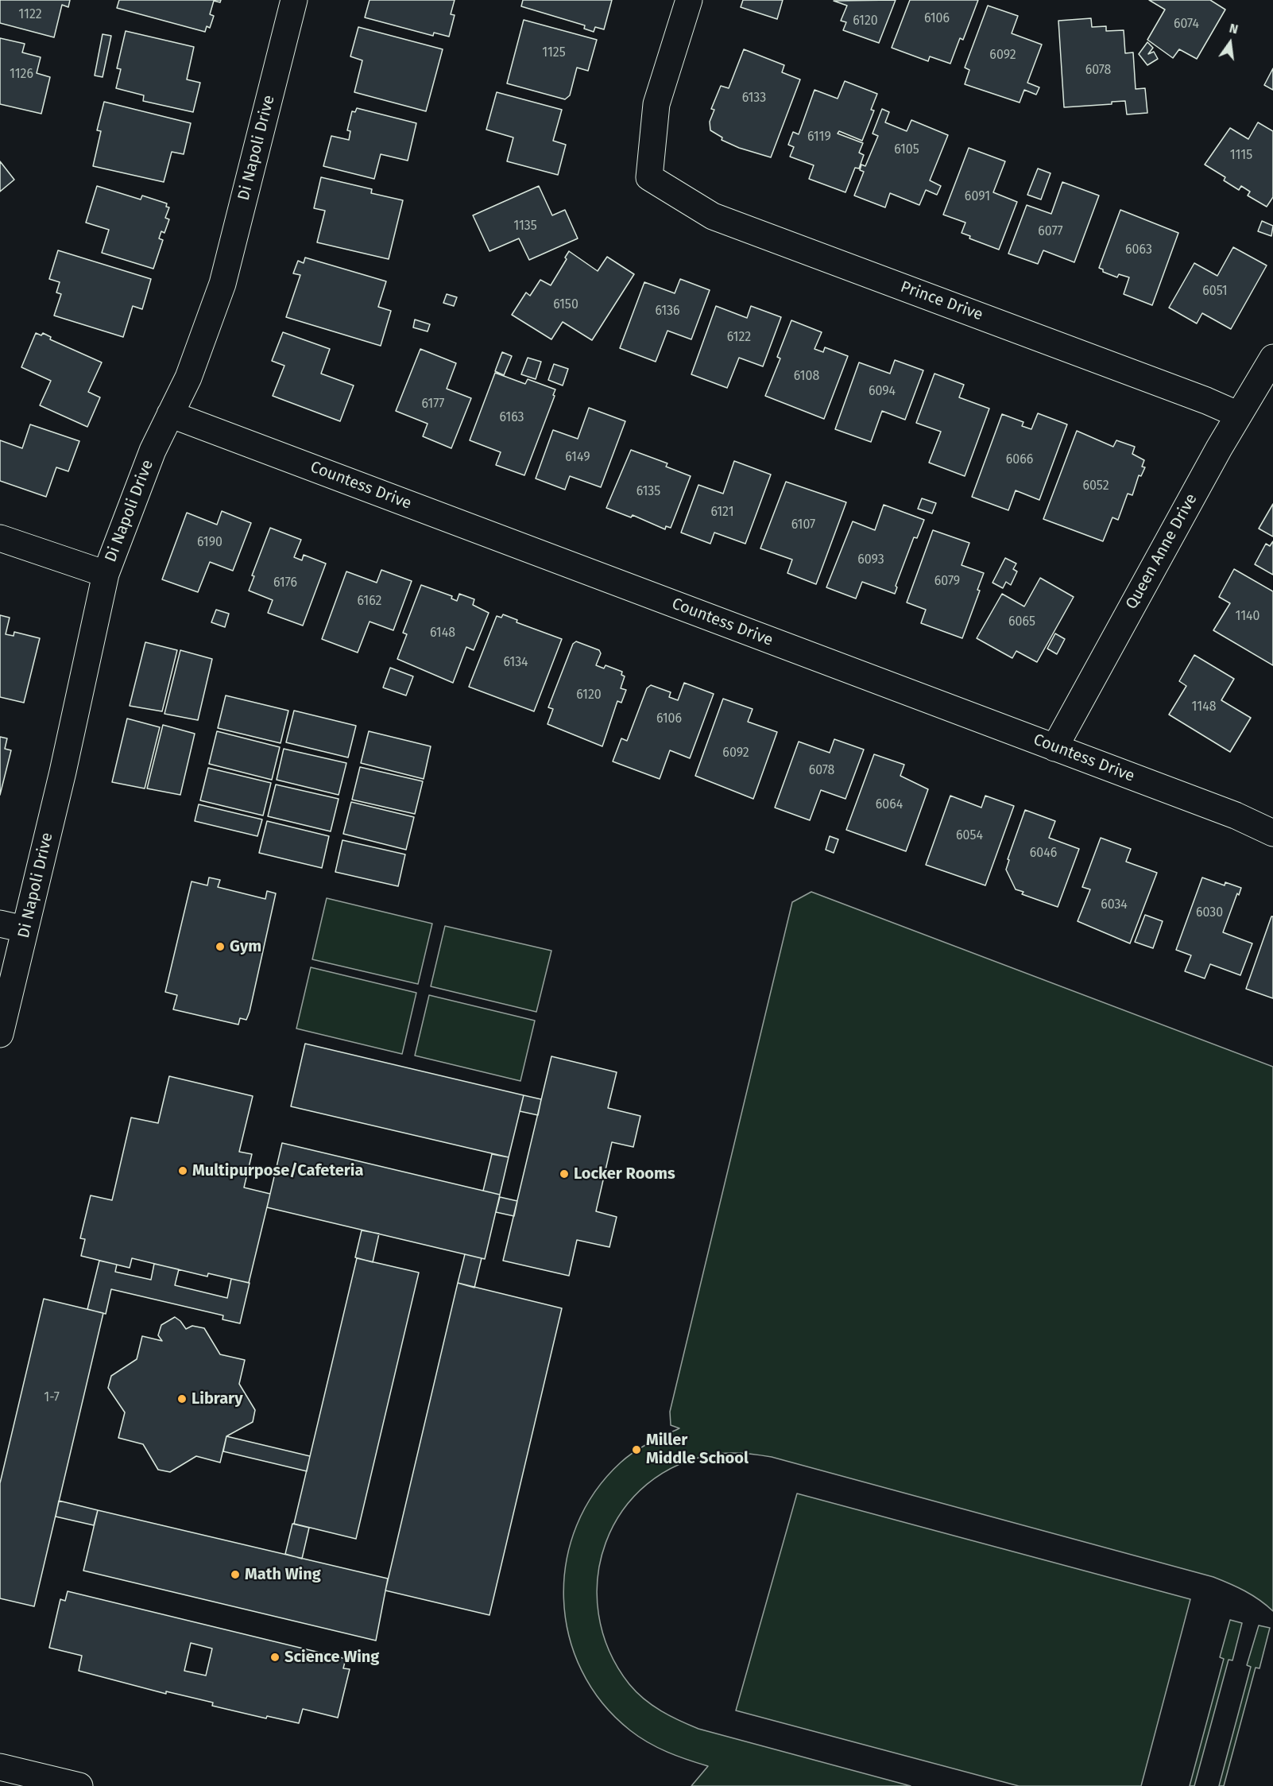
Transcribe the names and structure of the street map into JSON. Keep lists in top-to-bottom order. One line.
{"streets":{"street":["Di Napoli Drive","Prince Drive","Countess Drive","Queen Anne Drive"]},"crossings":[["Di Napoli Drive","Countess Drive"],["Prince Drive","Queen Anne Drive"],["Countess Drive","Queen Anne Drive"]],"places":["Gym","Multipurpose/Cafeteria","Locker Rooms","Library","Miller Middle School","Math Wing","Science Wing"],"house_numbers":["1122","6106","6120","6074","1125","6092","6078","1126","6133","6119","6105","1115","6091","1135","6077","6063","6051","6150","6136","6122","6108","6094","6177","6163","6149","6066","6052","6135","6121","6107","6190","6093","6079","6176","6162","1140","6065","6148","6134","6120","1148","6106","6092","6078","6064","6054","6046","6034","6030","1-7"],"north":"top"}
